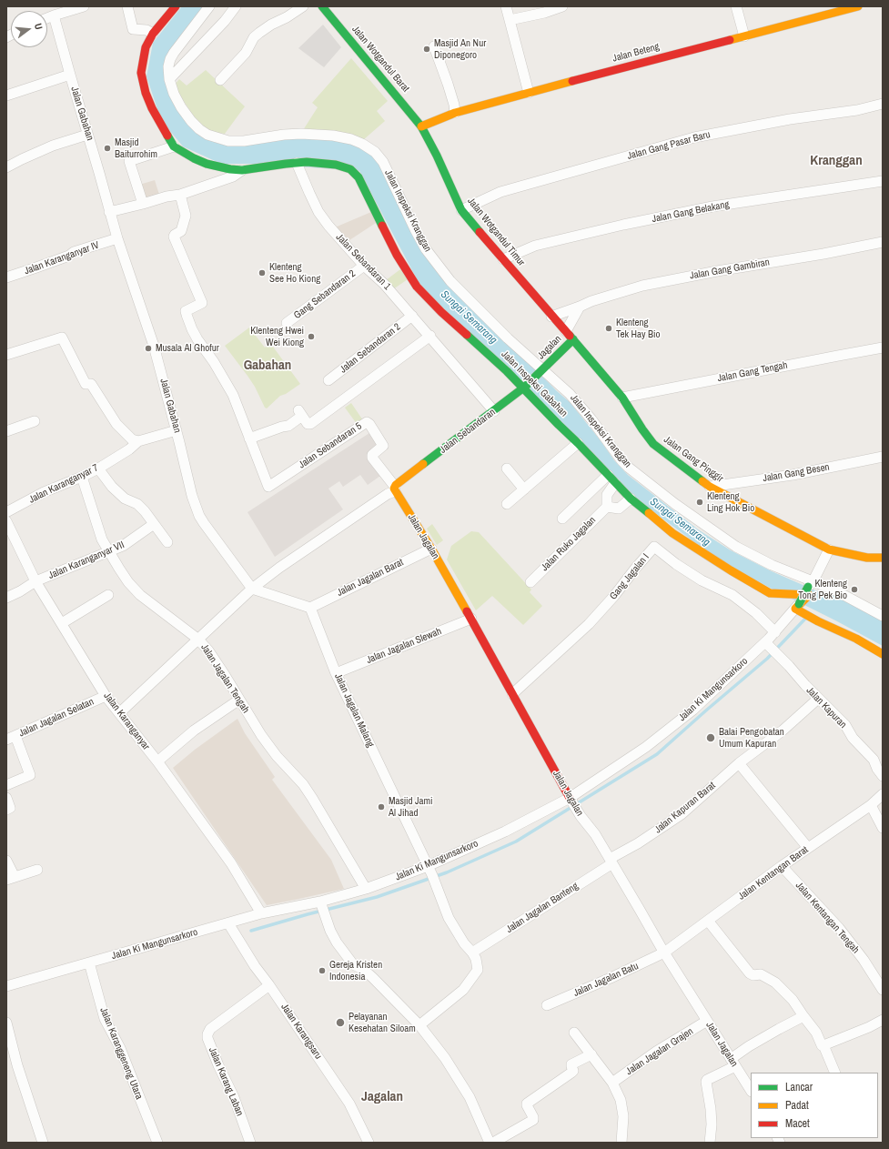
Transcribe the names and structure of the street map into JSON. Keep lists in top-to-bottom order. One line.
{"streets":{"street":["Jalan Beteng","Jalan Wotgandul Barat","Jalan Gabahan","Jalan Gang Pasar Baru","Jalan Inspeksi Kranggan","Jalan Gang Belakang","Jalan Wotgandul Timur","Jalan Karanganyar IV","Jalan Sebandaran 1","Jalan Gang Gambiran","Gang Sebandaran 2","Jagalan","Jalan Sebandaran 2","Jalan Gang Tengah","Jalan Inspeksi Gabahan","Jalan Sebandaran","Jalan Sebandaran 5","Jalan Gang Pinggir","Jalan Gang Besen","Jalan Karanganyar 7","Jalan Jagalan","Jalan Ruko Jagalan","Jalan Karanganyar VII","Gang Jagalan I","Jalan Jagalan Barat","Jalan Jagalan Slewah","Jalan Jagalan Tengah","Jalan Ki Mangunsarkoro","Jalan Kapuran","Jalan Jagalan Malang","Jalan Jagalan Selatan","Jalan Karanganyar","Jalan Kapuran Barat","Jalan Kentangan Barat","Jalan Jagalan Banteng","Jalan Kentangan Tengah","Jalan Jagalan Batu","Jalan Karangsaru","Jalan Jagalan Grajen","Jalan Karanggeneng Utara","Jalan Karang Laban"]},"crossings":[["Jalan Beteng","Jalan Wotgandul Barat"],["Jalan Beteng","Jalan Wotgandul Timur"],["Jalan Wotgandul Barat","Jalan Wotgandul Timur"],["Jalan Gabahan","Jalan Karanganyar IV"],["Jalan Gabahan","Jalan Sebandaran"],["Jalan Gang Pasar Baru","Jalan Wotgandul Timur"],["Jalan Inspeksi Kranggan","Jagalan"],["Jalan Inspeksi Kranggan","Jalan Sebandaran"],["Jalan Gang Belakang","Jalan Wotgandul Timur"],["Jalan Wotgandul Timur","Jalan Gang Gambiran"],["Jalan Wotgandul Timur","Jagalan"],["Jalan Wotgandul Timur","Jalan Gang Pinggir"],["Jalan Sebandaran 1","Gang Sebandaran 2"],["Jalan Sebandaran 1","Jalan Sebandaran 2"],["Jalan Sebandaran 1","Jalan Inspeksi Gabahan"],["Jalan Sebandaran 1","Jalan Sebandaran"],["Jagalan","Jalan Sebandaran"],["Jagalan","Jalan Gang Pinggir"],["Jalan Gang Tengah","Jalan Gang Pinggir"],["Jalan Inspeksi Gabahan","Jalan Sebandaran"],["Jalan Inspeksi Gabahan","Jalan Ki Mangunsarkoro"],["Jalan Sebandaran","Jalan Sebandaran 5"],["Jalan Sebandaran","Jalan Jagalan"],["Jalan Sebandaran","Jalan Jagalan Tengah"],["Jalan Sebandaran","Jalan Karanganyar"],["Jalan Sebandaran 5","Jalan Jagalan"],["Jalan Gang Pinggir","Jalan Gang Besen"],["Jalan Karanganyar 7","Jalan Jagalan Tengah"],["Jalan Jagalan","Gang Jagalan I"],["Jalan Jagalan","Jalan Jagalan Barat"],["Jalan Jagalan","Jalan Jagalan Slewah"],["Jalan Jagalan","Jalan Ki Mangunsarkoro"],["Jalan Jagalan","Jalan Kapuran Barat"],["Jalan Jagalan","Jalan Kentangan Barat"],["Jalan Jagalan","Jalan Jagalan Banteng"],["Jalan Jagalan","Jalan Jagalan Batu"],["Jalan Jagalan","Jalan Jagalan Grajen"],["Jalan Karanganyar VII","Jalan Jagalan Tengah"],["Jalan Karanganyar VII","Jalan Karanganyar"],["Gang Jagalan I","Jalan Ki Mangunsarkoro"],["Jalan Jagalan Barat","Jalan Jagalan Malang"],["Jalan Jagalan Slewah","Jalan Jagalan Malang"],["Jalan Jagalan Tengah","Jalan Ki Mangunsarkoro"],["Jalan Ki Mangunsarkoro","Jalan Kapuran"],["Jalan Ki Mangunsarkoro","Jalan Jagalan Malang"],["Jalan Ki Mangunsarkoro","Jalan Karanganyar"],["Jalan Ki Mangunsarkoro","Jalan Karangsaru"],["Jalan Ki Mangunsarkoro","Jalan Karanggeneng Utara"],["Jalan Kapuran","Jalan Kapuran Barat"],["Jalan Jagalan Selatan","Jalan Karanganyar"],["Jalan Kapuran Barat","Jalan Jagalan Banteng"],["Jalan Kentangan Barat","Jalan Kentangan Tengah"],["Jalan Kentangan Barat","Jalan Jagalan Batu"],["Jalan Karangsaru","Jalan Karang Laban"]],"districts":["Kranggan","Gabahan","Jagalan"],"water":["Sungai Semarang"],"places":["Masjid An Nur Diponegoro","Masjid Baiturrohim","Klenteng See Ho Kiong","Klenteng Tek Hay Bio","Klenteng Hwei Wei Kiong","Musala Al Ghofur","Klenteng Ling Hok Bio","Klenteng Tong Pek Bio","Balai Pengobatan Umum Kapuran","Masjid Jami Al Jihad","Gereja Kristen Indonesia","Pelayanan Kesehatan Siloam"],"legend":["Lancar","Padat","Macet"],"north":"right"}
